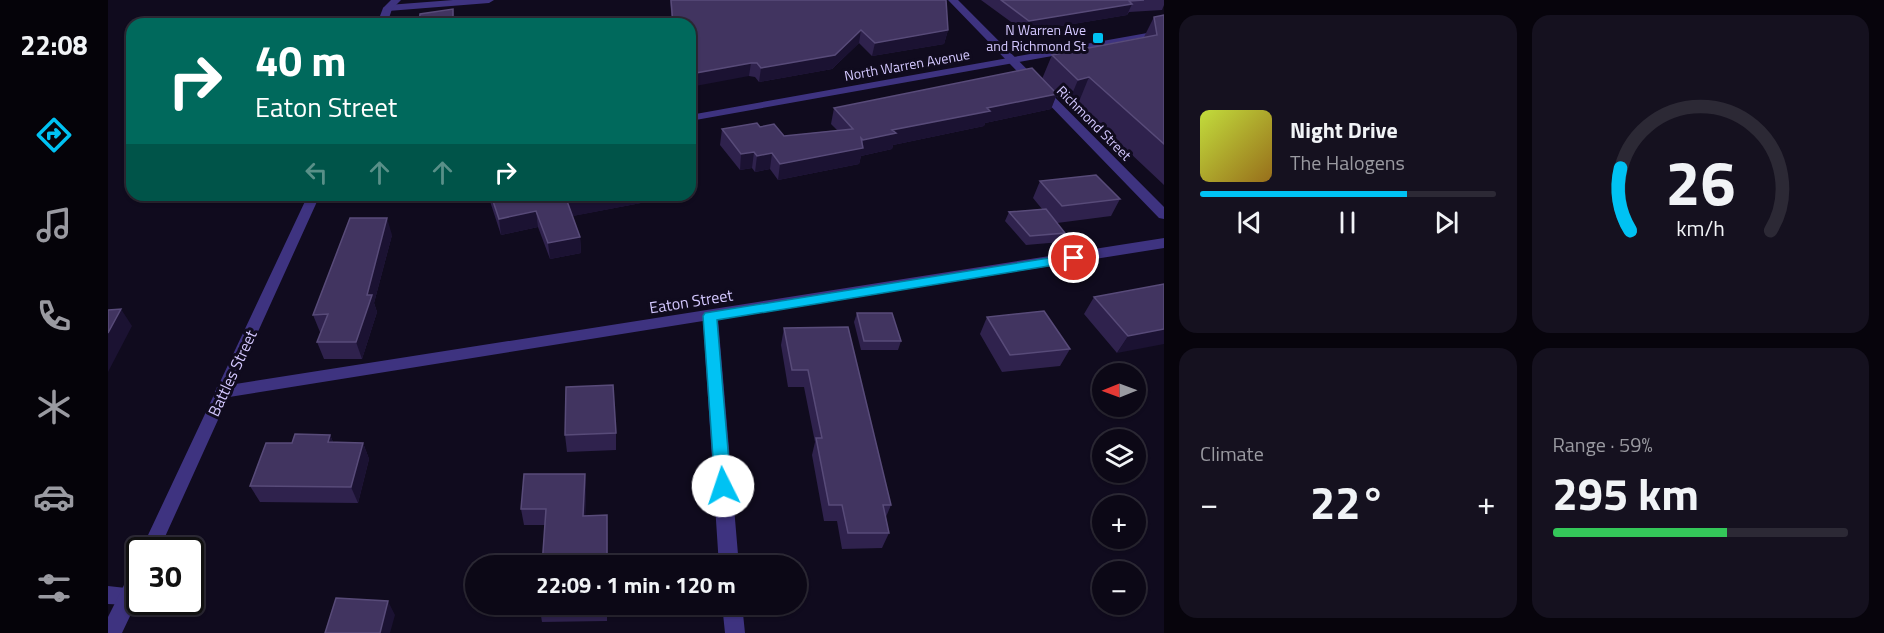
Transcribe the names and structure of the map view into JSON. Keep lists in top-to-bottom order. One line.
{"streets":{"street":["North Warren Avenue","Richmond Street","Eaton Street","Battles Street"]},"crossings":[["North Warren Avenue","Richmond Street"],["Eaton Street","Battles Street"]],"places":{"transit":["N Warren Ave and Richmond St"]},"north":"left","page":{"tabs":"22:08","turn":["40 m","Eaton Street"],"song":["Night Drive","The Halogens"],"tile":["Climate",["Range · 59%","295 km"]],"map_buttons":["+","−"],"heat":["−","22°","+"],"limit":"30","trip":"22:09 · 1 min · 120 m","gauge":["26","km/h"]}}
